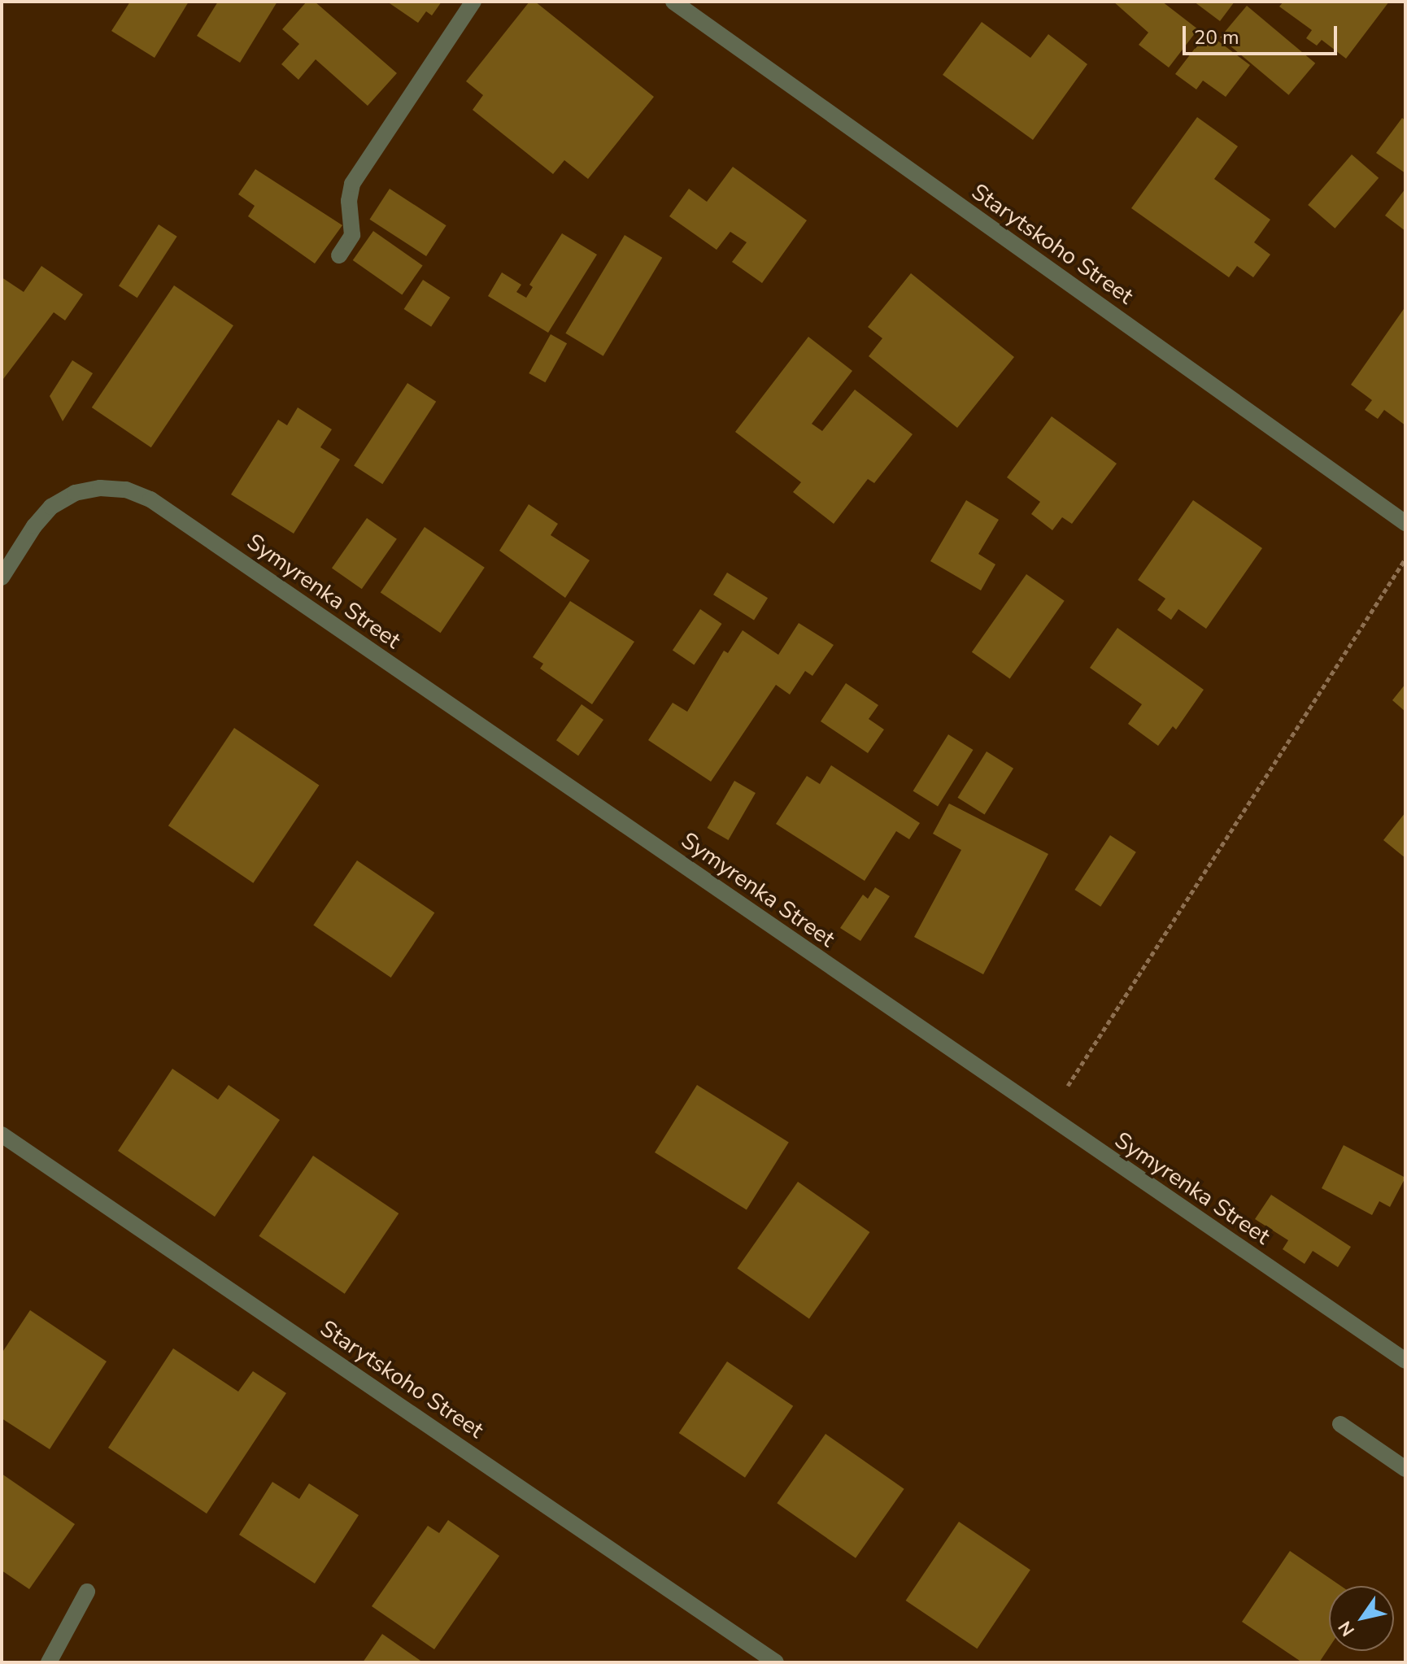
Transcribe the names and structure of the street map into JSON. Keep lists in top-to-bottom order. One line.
{"streets":{"street":["Starytskoho Street","Symyrenka Street"]},"scale_bar":"20 m","north":"bottom left"}
